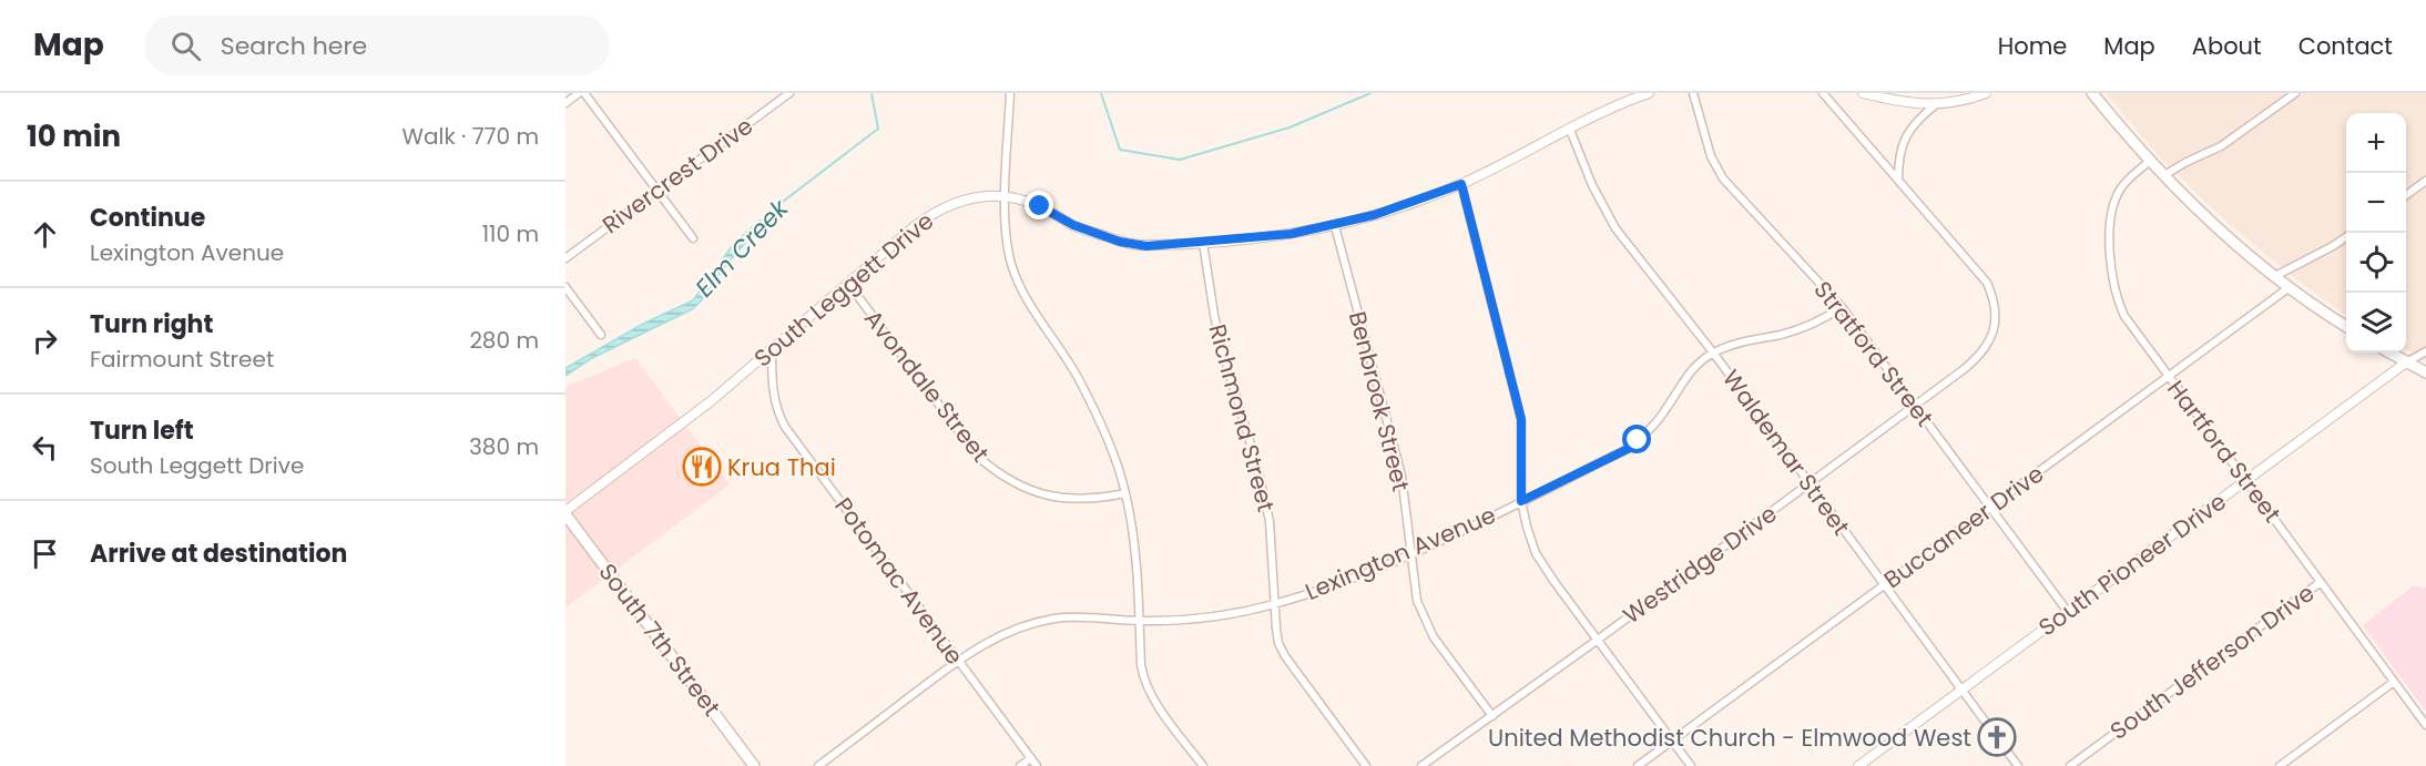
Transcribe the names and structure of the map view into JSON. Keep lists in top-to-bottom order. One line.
{"streets":{"main road":["South 7th Street"],"street":["Rivercrest Drive","South Leggett Drive","Stratford Street","Avondale Street","Benbrook Street","Richmond Street","Hartford Street","Waldemar Street","Buccaneer Drive","Lexington Avenue","Westridge Drive","South Pioneer Drive","Potomac Avenue","South Jefferson Drive"]},"crossings":[["South Leggett Drive","Avondale Street"],["South Leggett Drive","Benbrook Street"],["South Leggett Drive","Richmond Street"],["South Leggett Drive","Waldemar Street"],["South Leggett Drive","Potomac Avenue"],["South Leggett Drive","South 7th Street"],["Stratford Street","Buccaneer Drive"],["Stratford Street","Lexington Avenue"],["Stratford Street","Westridge Drive"],["Stratford Street","South Pioneer Drive"],["Benbrook Street","Lexington Avenue"],["Benbrook Street","Westridge Drive"],["Richmond Street","Lexington Avenue"],["Hartford Street","Buccaneer Drive"],["Hartford Street","South Pioneer Drive"],["Hartford Street","South Jefferson Drive"],["Waldemar Street","Buccaneer Drive"],["Waldemar Street","Lexington Avenue"],["Waldemar Street","Westridge Drive"],["Waldemar Street","South Pioneer Drive"],["Lexington Avenue","Potomac Avenue"]],"water":["Elm Creek"],"places":{"restaurant":["Krua Thai"],"church":["United Methodist Church - Elmwood West"]},"page":{"header":"Map","search":"Search here","nav":["Home","Map","About","Contact"],"heading":["10 min","Walk · 770 m"],"map_buttons":["+","−"],"list":[["Continue","Lexington Avenue","110 m"],["Turn right","Fairmount Street","280 m"],["Turn left","South Leggett Drive","380 m"],"Arrive at destination"]}}
